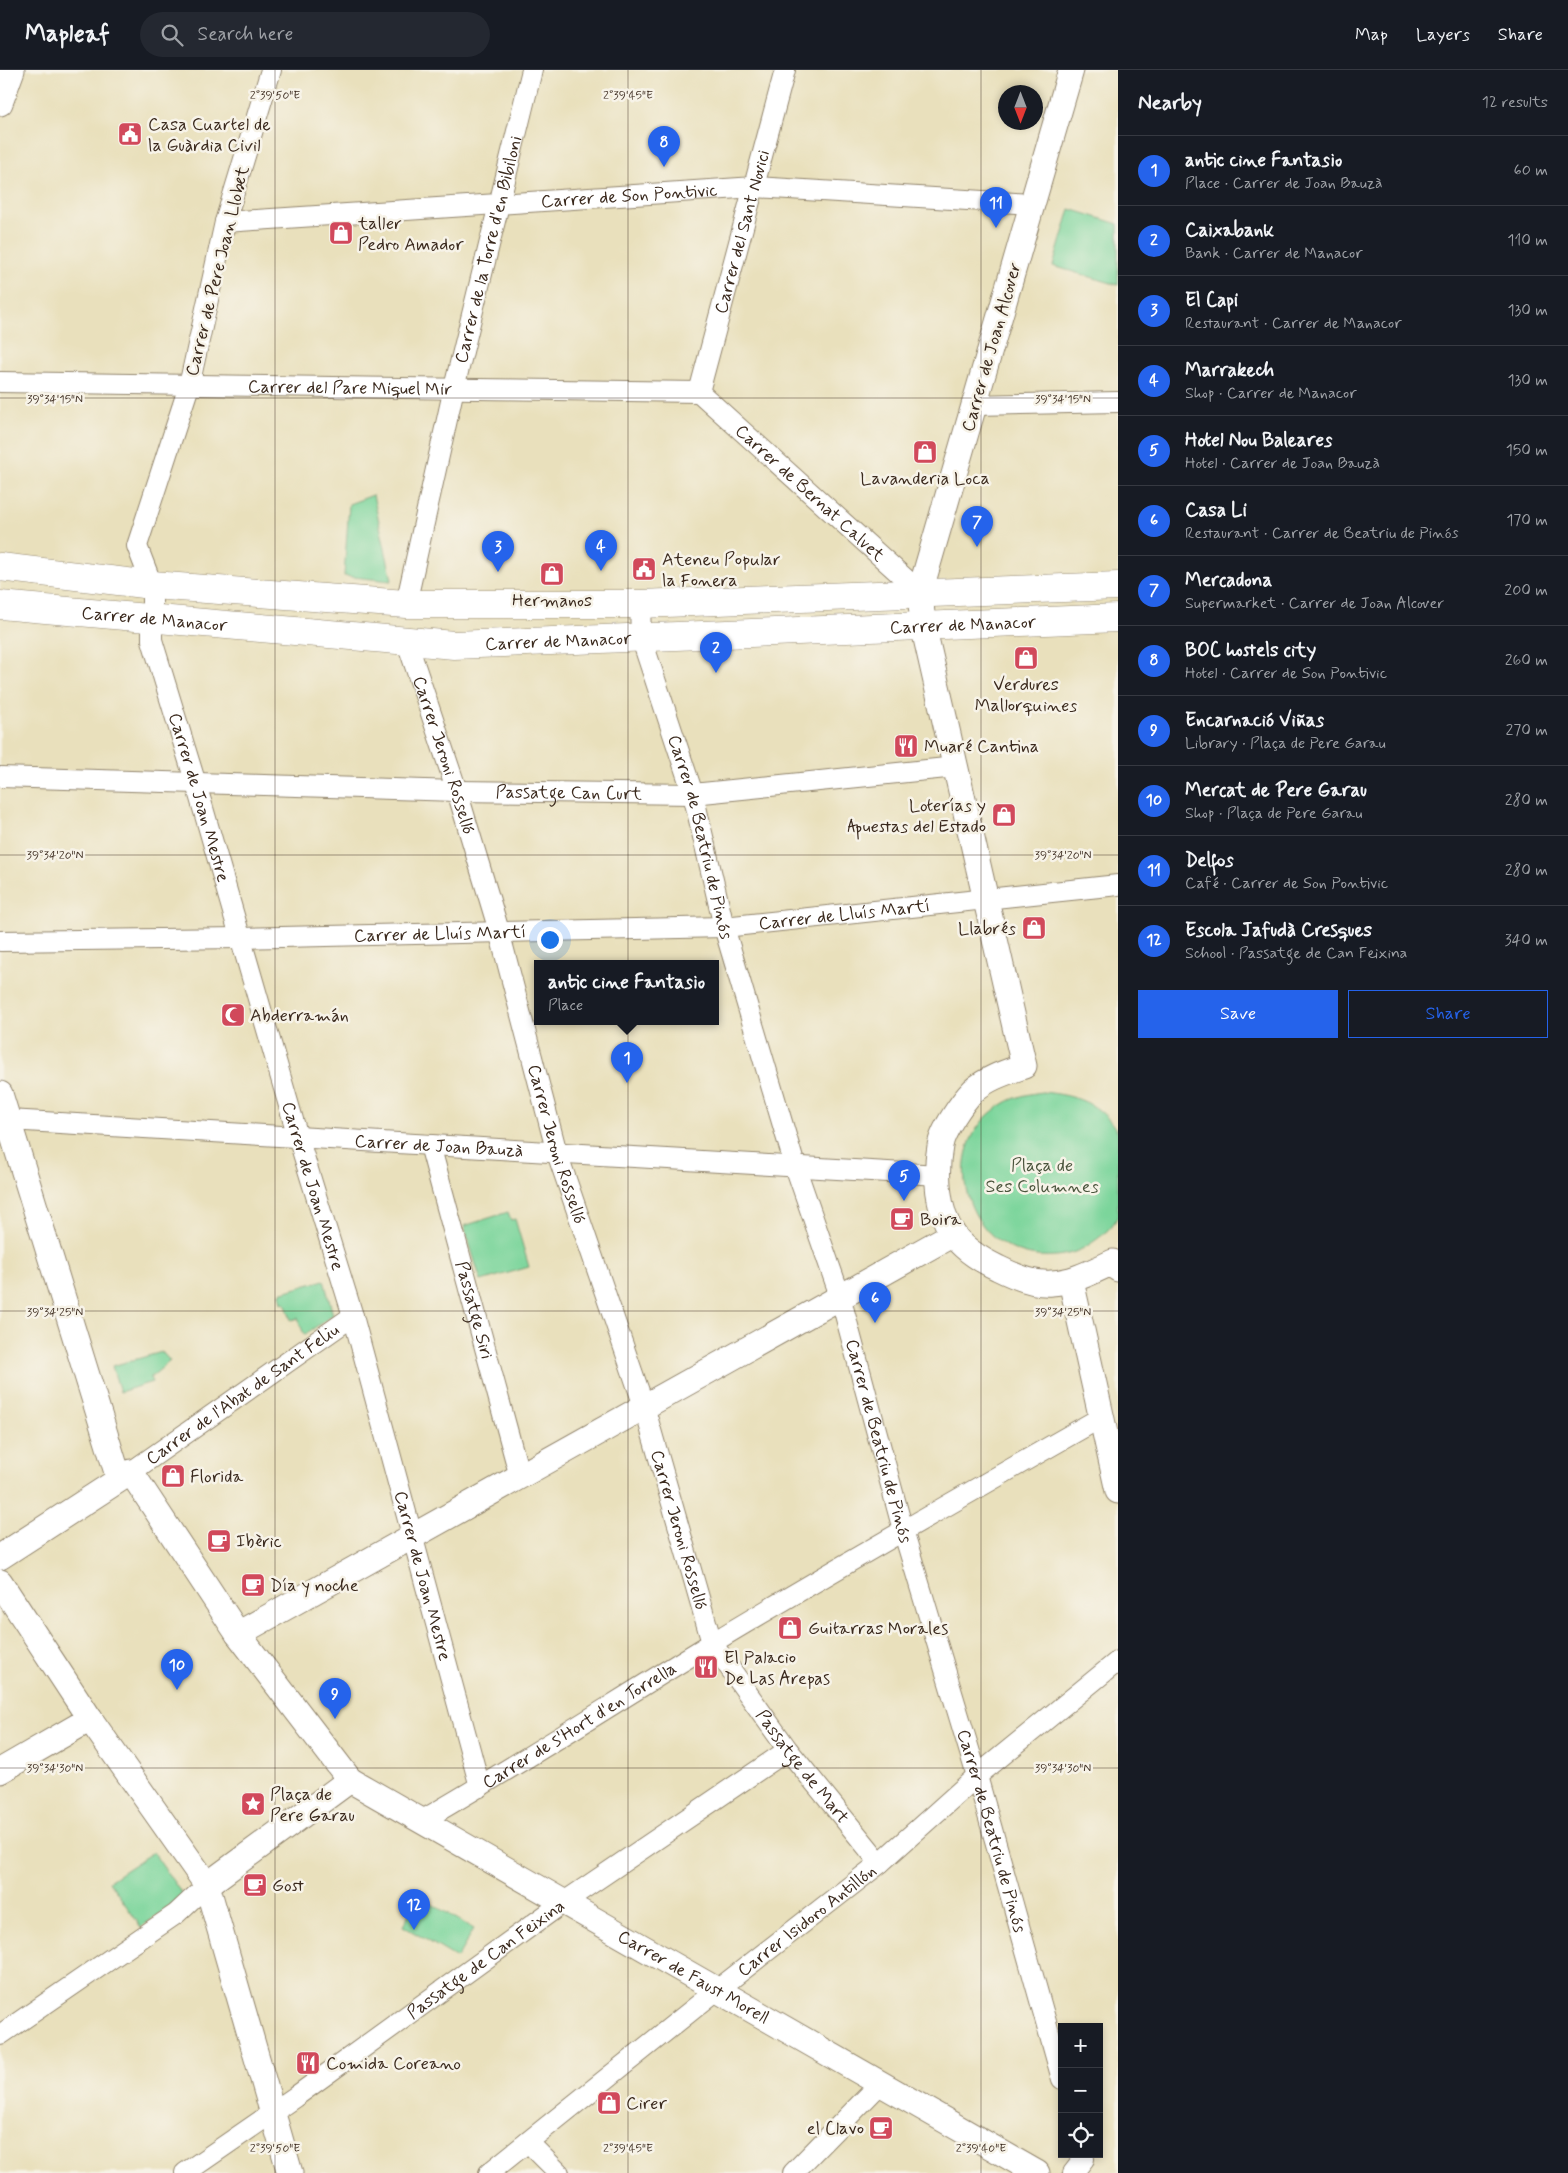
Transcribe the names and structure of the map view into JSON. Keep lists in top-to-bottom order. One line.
{"streets":{"main road":["Carrer de Manacor"],"street":["Carrer de Son Pontivic","Carrer del Sant Novici","Carrer de la Torre d'en Bibiloni","Carrer de Pere Joan Llobet","Carrer de Joan Alcover","Carrer del Pare Miquel Mir","Carrer de Bernat Calvet","Carrer Jeroni Rosselló","Passatge Can Curt","Carrer de Joan Mestre","Carrer de Beatriu de Pinós","Carrer de Lluís Martí","Carrer de Joan Bauzà","Passatge Siri","Carrer de l'Abat de Sant Feliu","Carrer de s'Hort d'en Torrella","Passatge de Mart","Carrer Isidoro Antillón","Passatge de Can Feixina","Carrer de Faust Morell"]},"crossings":[["Carrer de Son Pontivic","Carrer del Sant Novici"],["Carrer de Son Pontivic","Carrer de la Torre d'en Bibiloni"],["Carrer de Son Pontivic","Carrer de Pere Joan Llobet"],["Carrer de Son Pontivic","Carrer de Joan Alcover"],["Carrer del Sant Novici","Carrer del Pare Miquel Mir"],["Carrer del Sant Novici","Carrer de Bernat Calvet"],["Carrer de la Torre d'en Bibiloni","Carrer del Pare Miquel Mir"],["Carrer de la Torre d'en Bibiloni","Carrer de Manacor"],["Carrer de Pere Joan Llobet","Carrer del Pare Miquel Mir"],["Carrer de Pere Joan Llobet","Carrer de Manacor"],["Carrer de Pere Joan Llobet","Carrer de Joan Mestre"],["Carrer de Joan Alcover","Carrer de Bernat Calvet"],["Carrer de Joan Alcover","Carrer de Manacor"],["Carrer de Joan Alcover","Passatge Can Curt"],["Carrer de Joan Alcover","Carrer de Lluís Martí"],["Carrer de Joan Alcover","Carrer de Joan Bauzà"],["Carrer del Pare Miquel Mir","Carrer de Bernat Calvet"],["Carrer de Bernat Calvet","Carrer de Manacor"],["Carrer de Manacor","Carrer Jeroni Rosselló"],["Carrer de Manacor","Carrer de Joan Mestre"],["Carrer de Manacor","Carrer de Beatriu de Pinós"],["Carrer Jeroni Rosselló","Passatge Can Curt"],["Carrer Jeroni Rosselló","Carrer de Lluís Martí"],["Carrer Jeroni Rosselló","Carrer de Joan Bauzà"],["Carrer Jeroni Rosselló","Carrer de s'Hort d'en Torrella"],["Carrer Jeroni Rosselló","Passatge de Mart"],["Passatge Can Curt","Carrer de Joan Mestre"],["Passatge Can Curt","Carrer de Beatriu de Pinós"],["Carrer de Joan Mestre","Carrer de Lluís Martí"],["Carrer de Joan Mestre","Carrer de Joan Bauzà"],["Carrer de Joan Mestre","Carrer de l'Abat de Sant Feliu"],["Carrer de Joan Mestre","Carrer de s'Hort d'en Torrella"],["Carrer de Beatriu de Pinós","Carrer de Lluís Martí"],["Carrer de Beatriu de Pinós","Carrer de Joan Bauzà"],["Carrer de Beatriu de Pinós","Carrer de s'Hort d'en Torrella"],["Carrer de Beatriu de Pinós","Carrer Isidoro Antillón"],["Carrer de Joan Bauzà","Passatge Siri"],["Carrer de s'Hort d'en Torrella","Passatge de Mart"],["Carrer de s'Hort d'en Torrella","Carrer de Faust Morell"],["Passatge de Mart","Carrer Isidoro Antillón"],["Passatge de Mart","Passatge de Can Feixina"],["Carrer Isidoro Antillón","Carrer de Faust Morell"],["Passatge de Can Feixina","Carrer de Faust Morell"]],"parks":["Plaça de Ses Columnes"],"places":{"public building":["Casa Cuartel de la Guàrdia Civil","Ateneu Popular la Fonera"],"shop":["taller Pedro Amador","Lavanderia Loca","Hermanos","Verdures Mallorquines","Loterías y Apuestas del Estado","Llabrés","Florida","Guitarras Morales","Cirer"],"restaurant":["Muaré Cantina","El Palacio De Las Arepas","Comida Coreano"],"mosque":["Abderramán"],"cafe":["Boira","Ibèric","Día y noche","Gost","el Clavo"],"place":["Plaça de Pere Garau"]},"north":"bottom","page":{"header":"Mapleaf","search":"Search here","nav":["Map","Layers","Share"],"heading":["Nearby","12 results"],"pins":["8","11","7","4","3","2","1","5","6","10","9","12"],"list":[{"mark":"1","name":"antic cine Fantasio","note":"Place · Carrer de Joan Bauzà","value":"60 m"},{"mark":"2","name":"Caixabank","note":"Bank · Carrer de Manacor","value":"110 m"},{"mark":"3","name":"El Capi","note":"Restaurant · Carrer de Manacor","value":"130 m"},{"mark":"4","name":"Marrakech","note":"Shop · Carrer de Manacor","value":"130 m"},{"mark":"5","name":"Hotel Nou Baleares","note":"Hotel · Carrer de Joan Bauzà","value":"150 m"},{"mark":"6","name":"Casa Li","note":"Restaurant · Carrer de Beatriu de Pinós","value":"170 m"},{"mark":"7","name":"Mercadona","note":"Supermarket · Carrer de Joan Alcover","value":"200 m"},{"mark":"8","name":"BOC hostels city","note":"Hotel · Carrer de Son Pontivic","value":"260 m"},{"mark":"9","name":"Encarnació Viñas","note":"Library · Plaça de Pere Garau","value":"270 m"},{"mark":"10","name":"Mercat de Pere Garau","note":"Shop · Plaça de Pere Garau","value":"280 m"},{"mark":"11","name":"Delfos","note":"Café · Carrer de Son Pontivic","value":"280 m"},{"mark":"12","name":"Escola Jafudà Cresques","note":"School · Passatge de Can Feixina","value":"340 m"}],"popup":["antic cine Fantasio","Place"],"buttons":["Save","Share"],"map_buttons":["+","−"]},"coordinates":["2°39'50\"E","2°39'45\"E","39°34'15\"N","39°34'20\"N","39°34'25\"N","39°34'30\"N","2°39'40\"E"]}
